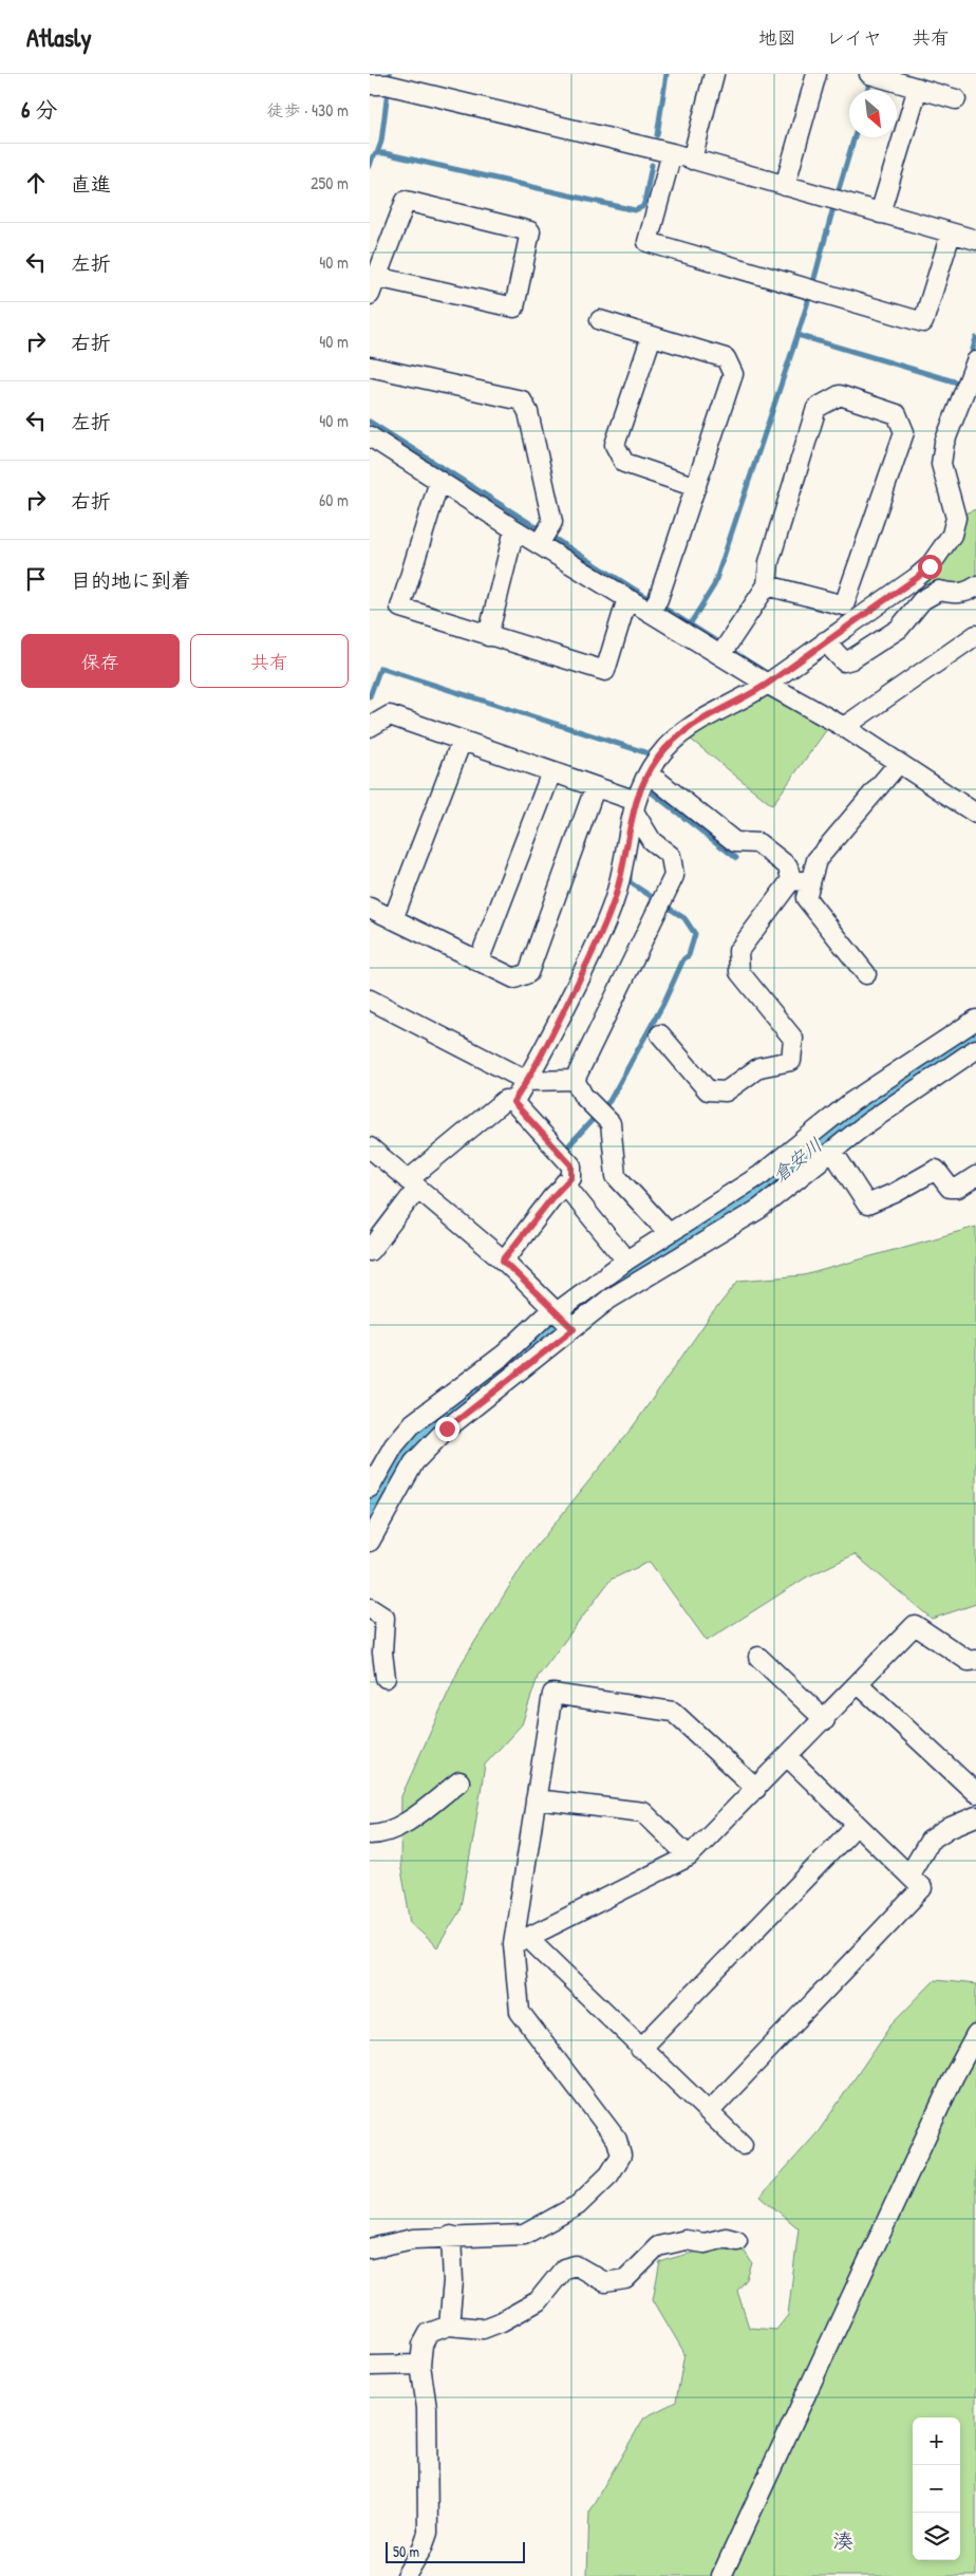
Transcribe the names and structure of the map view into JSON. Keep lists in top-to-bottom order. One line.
{"districts":["湊"],"water":["倉安川"],"scale_bar":"50 m","north":"bottom right","page":{"header":"Atlasly","nav":["地図","レイヤ","共有"],"heading":["6 分","徒歩 · 430 m"],"list":[["直進","250 m"],["左折","40 m"],["右折","40 m"],["左折","40 m"],["右折","60 m"],"目的地に到着"],"buttons":["保存","共有"],"map_buttons":["+","−"],"scale":"50 m"}}
